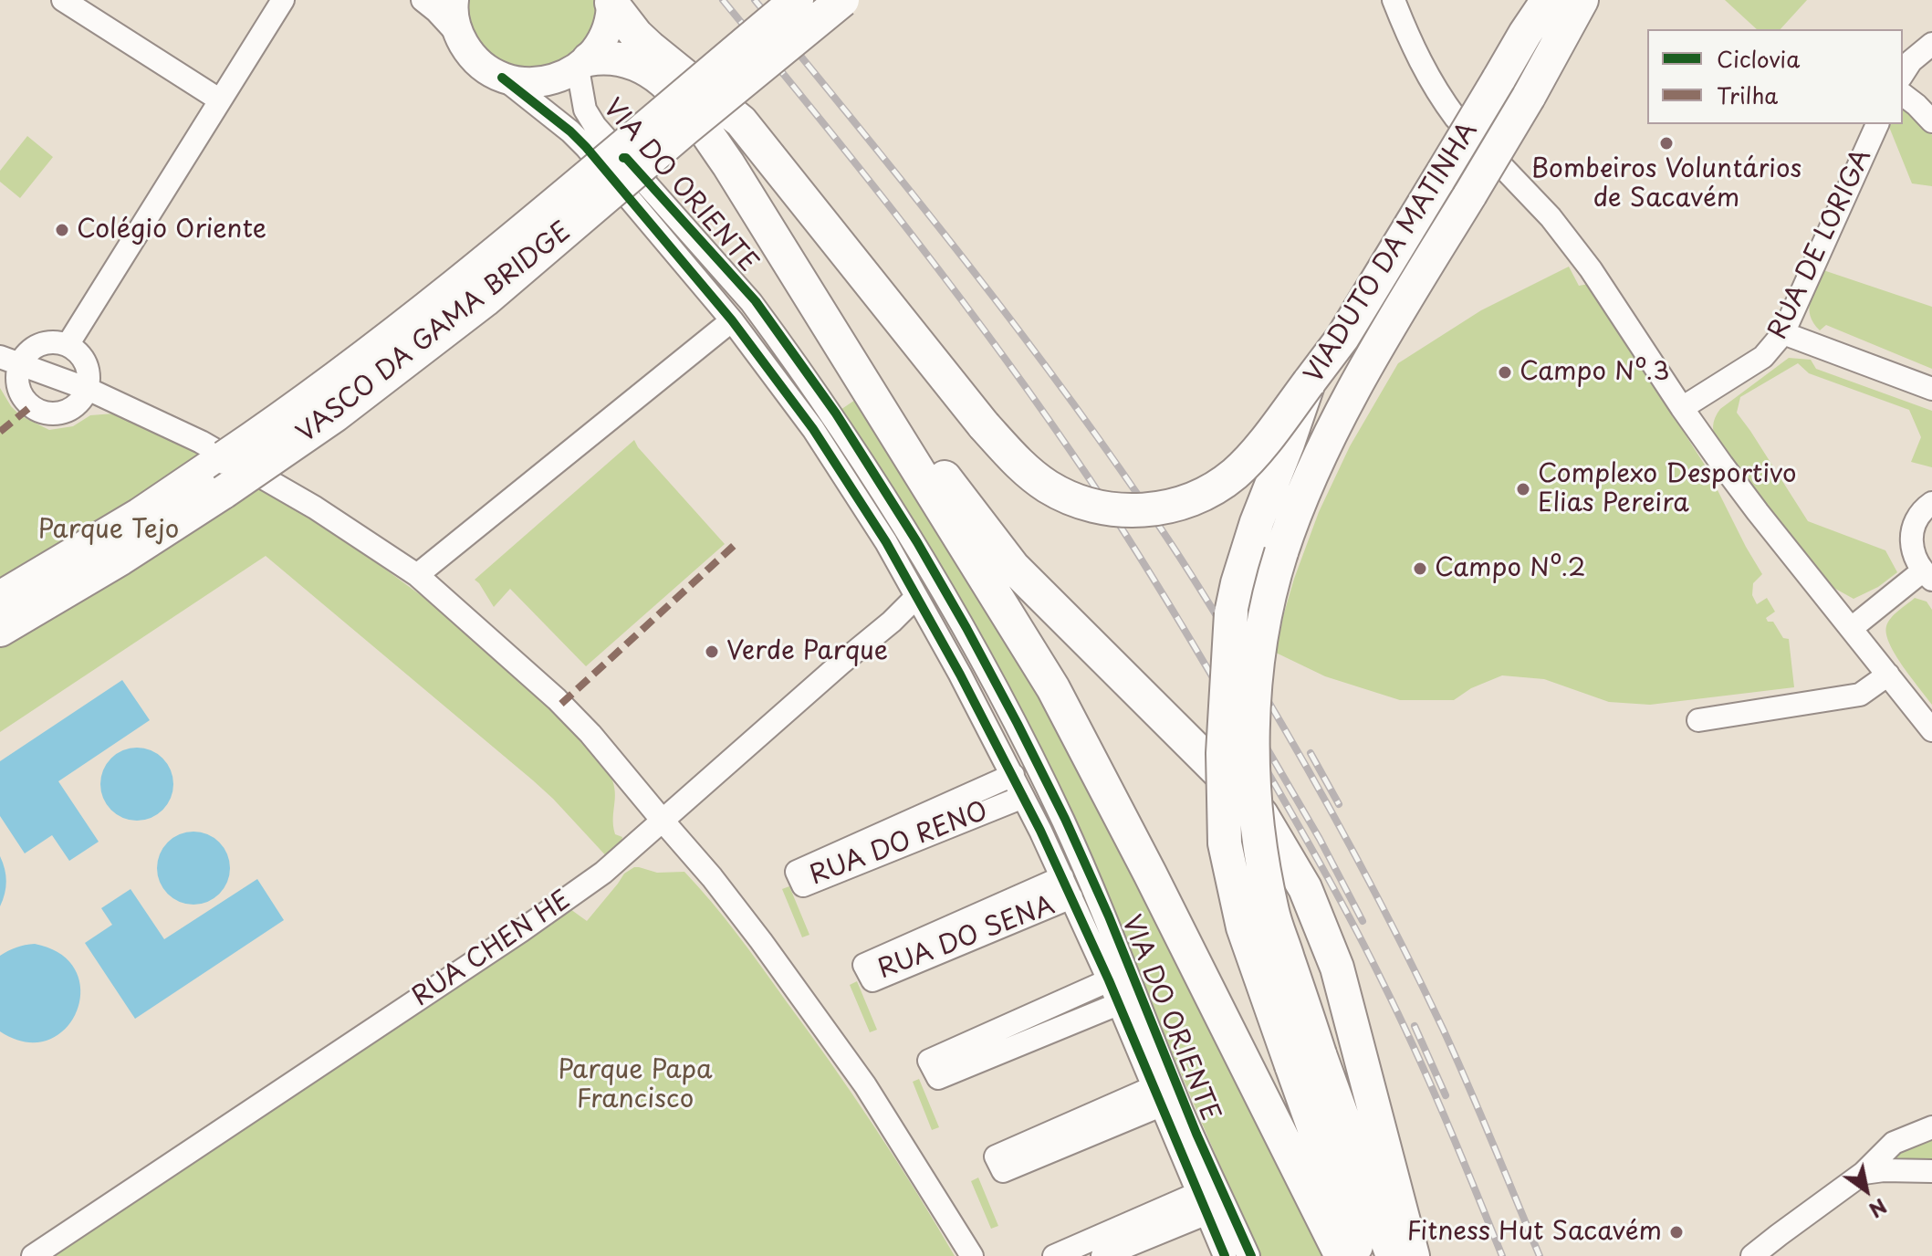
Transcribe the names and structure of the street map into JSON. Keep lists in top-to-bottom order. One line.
{"streets":{"highway":["VIADUTO DA MATINHA","VASCO DA GAMA BRIDGE"],"street":["VIA DO ORIENTE","RUA DE LORIGA","RUA DO RENO","RUA DO SENA","RUA CHEN HE"]},"crossings":[["VIA DO ORIENTE","RUA DO RENO"],["VIA DO ORIENTE","RUA DO SENA"],["VIA DO ORIENTE","RUA CHEN HE"]],"parks":["Parque Tejo","Parque Papa Francisco"],"places":["Bombeiros Voluntários de Sacavém","Colégio Oriente","Campo Nº.3","Complexo Desportivo Elias Pereira","Campo Nº.2","Verde Parque","Fitness Hut Sacavém"],"legend":["Ciclovia","Trilha"],"north":"bottom right"}
